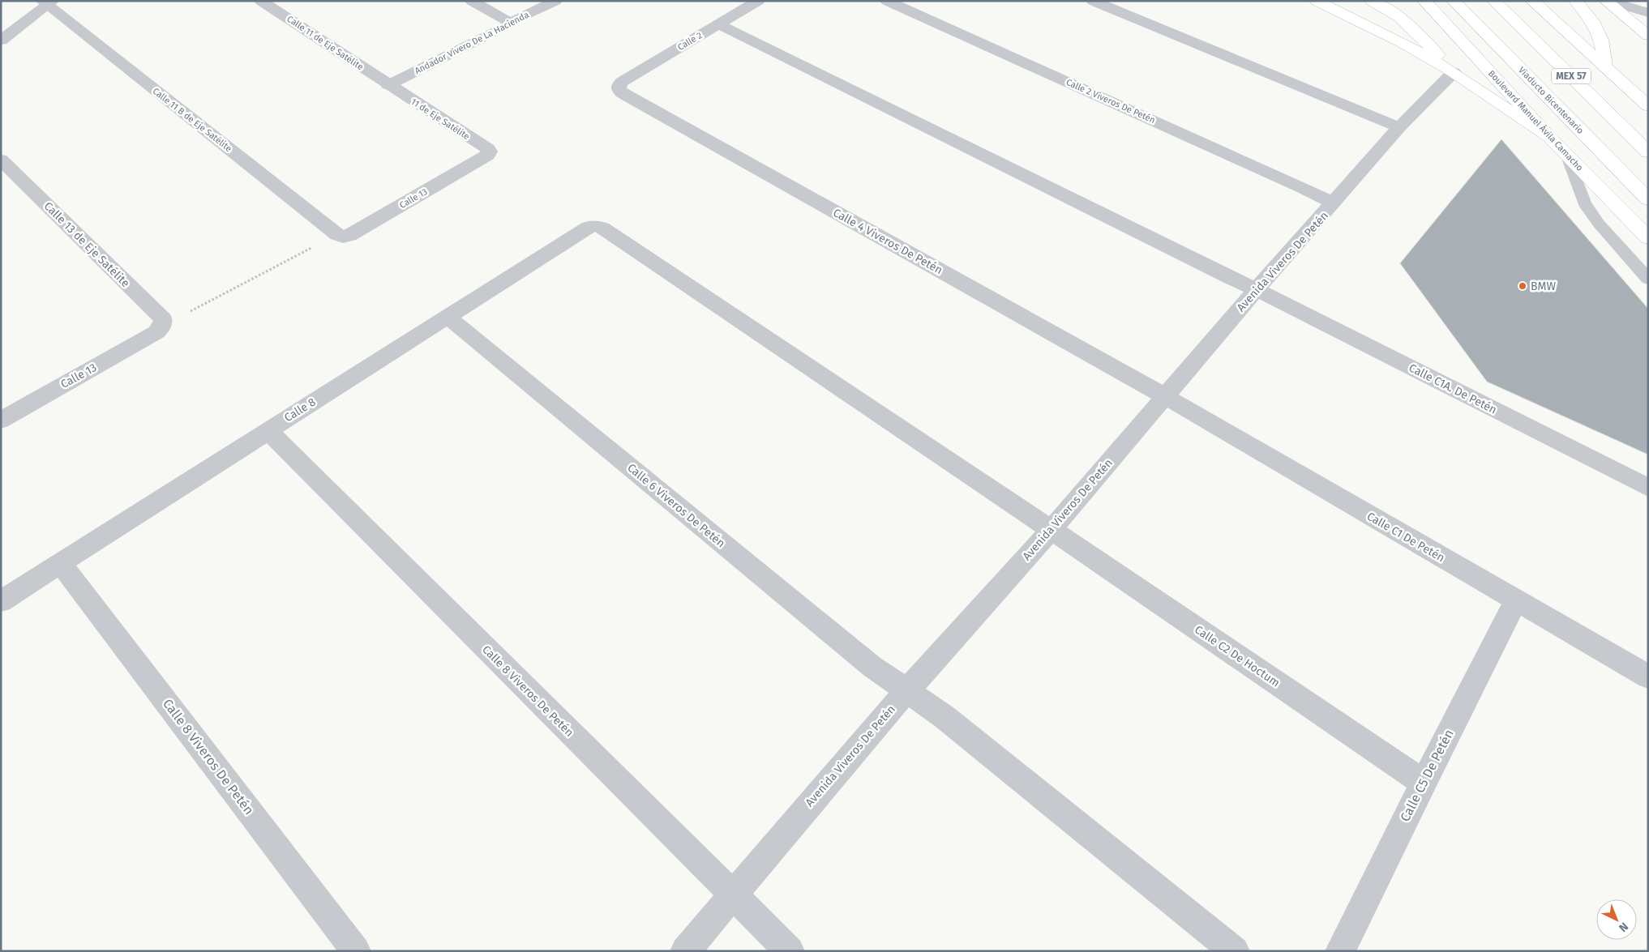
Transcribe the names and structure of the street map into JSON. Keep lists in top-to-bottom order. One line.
{"streets":{"main road":["MEX 57","Viaducto Bicentenario","Boulevard Manuel Ávila Camacho"],"street":["Calle 2","Calle 11 de Eje Satélite","Andador Vivero De La Hacienda","Calle 2 Viveros De Petén","11 de Eje Satélite","Calle 11 B de Eje Satélite","Calle 13","Calle 4 Viveros De Petén","Calle 13 de Eje Satélite","Avenida Viveros De Petén","Calle C1A. De Petén","Calle 8","Calle 6 Viveros De Petén","Calle C1 De Petén","Calle C2 De Hoctum","Calle 8 Viveros De Petén","Calle C5 De Petén"]},"crossings":[["Calle 2","Calle 4 Viveros De Petén"],["Calle 11 de Eje Satélite","Andador Vivero De La Hacienda"],["Calle 11 de Eje Satélite","11 de Eje Satélite"],["Andador Vivero De La Hacienda","11 de Eje Satélite"],["Calle 2 Viveros De Petén","Avenida Viveros De Petén"],["11 de Eje Satélite","Calle 13"],["Calle 11 B de Eje Satélite","Calle 13"],["Calle 13","Calle 13 de Eje Satélite"],["Calle 4 Viveros De Petén","Avenida Viveros De Petén"],["Calle 4 Viveros De Petén","Calle C1 De Petén"],["Avenida Viveros De Petén","Calle C1A. De Petén"],["Avenida Viveros De Petén","Calle 8"],["Avenida Viveros De Petén","Calle 6 Viveros De Petén"],["Avenida Viveros De Petén","Calle C1 De Petén"],["Avenida Viveros De Petén","Calle C2 De Hoctum"],["Avenida Viveros De Petén","Calle 8 Viveros De Petén"],["Calle 8","Calle 6 Viveros De Petén"],["Calle 8","Calle C2 De Hoctum"],["Calle 8","Calle 8 Viveros De Petén"],["Calle C1 De Petén","Calle C5 De Petén"],["Calle C2 De Hoctum","Calle C5 De Petén"]],"places":["BMW"],"north":"bottom right"}
